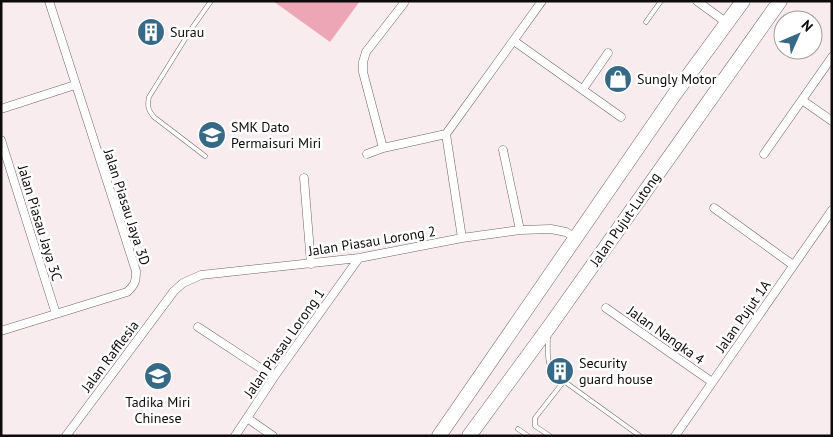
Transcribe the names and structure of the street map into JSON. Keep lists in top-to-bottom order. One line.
{"streets":{"highway":["Jalan Pujut-Lutong"],"street":["Jalan Piasau Jaya 3D","Jalan Piasau Jaya 3C","Jalan Piasau Lorong 2","Jalan Pujut 1A","Jalan Nangka 4","Jalan Piasau Lorong 1","Jalan Rafflesia"]},"crossings":[["Jalan Piasau Jaya 3D","Jalan Piasau Jaya 3C"],["Jalan Piasau Lorong 2","Jalan Piasau Lorong 1"],["Jalan Piasau Lorong 2","Jalan Rafflesia"],["Jalan Pujut 1A","Jalan Nangka 4"]],"places":{"building":["Surau","Security guard house"],"shop":["Sungly Motor"],"school or university":["SMK Dato Permaisuri Miri","Tadika Miri Chinese"]},"north":"top right"}
